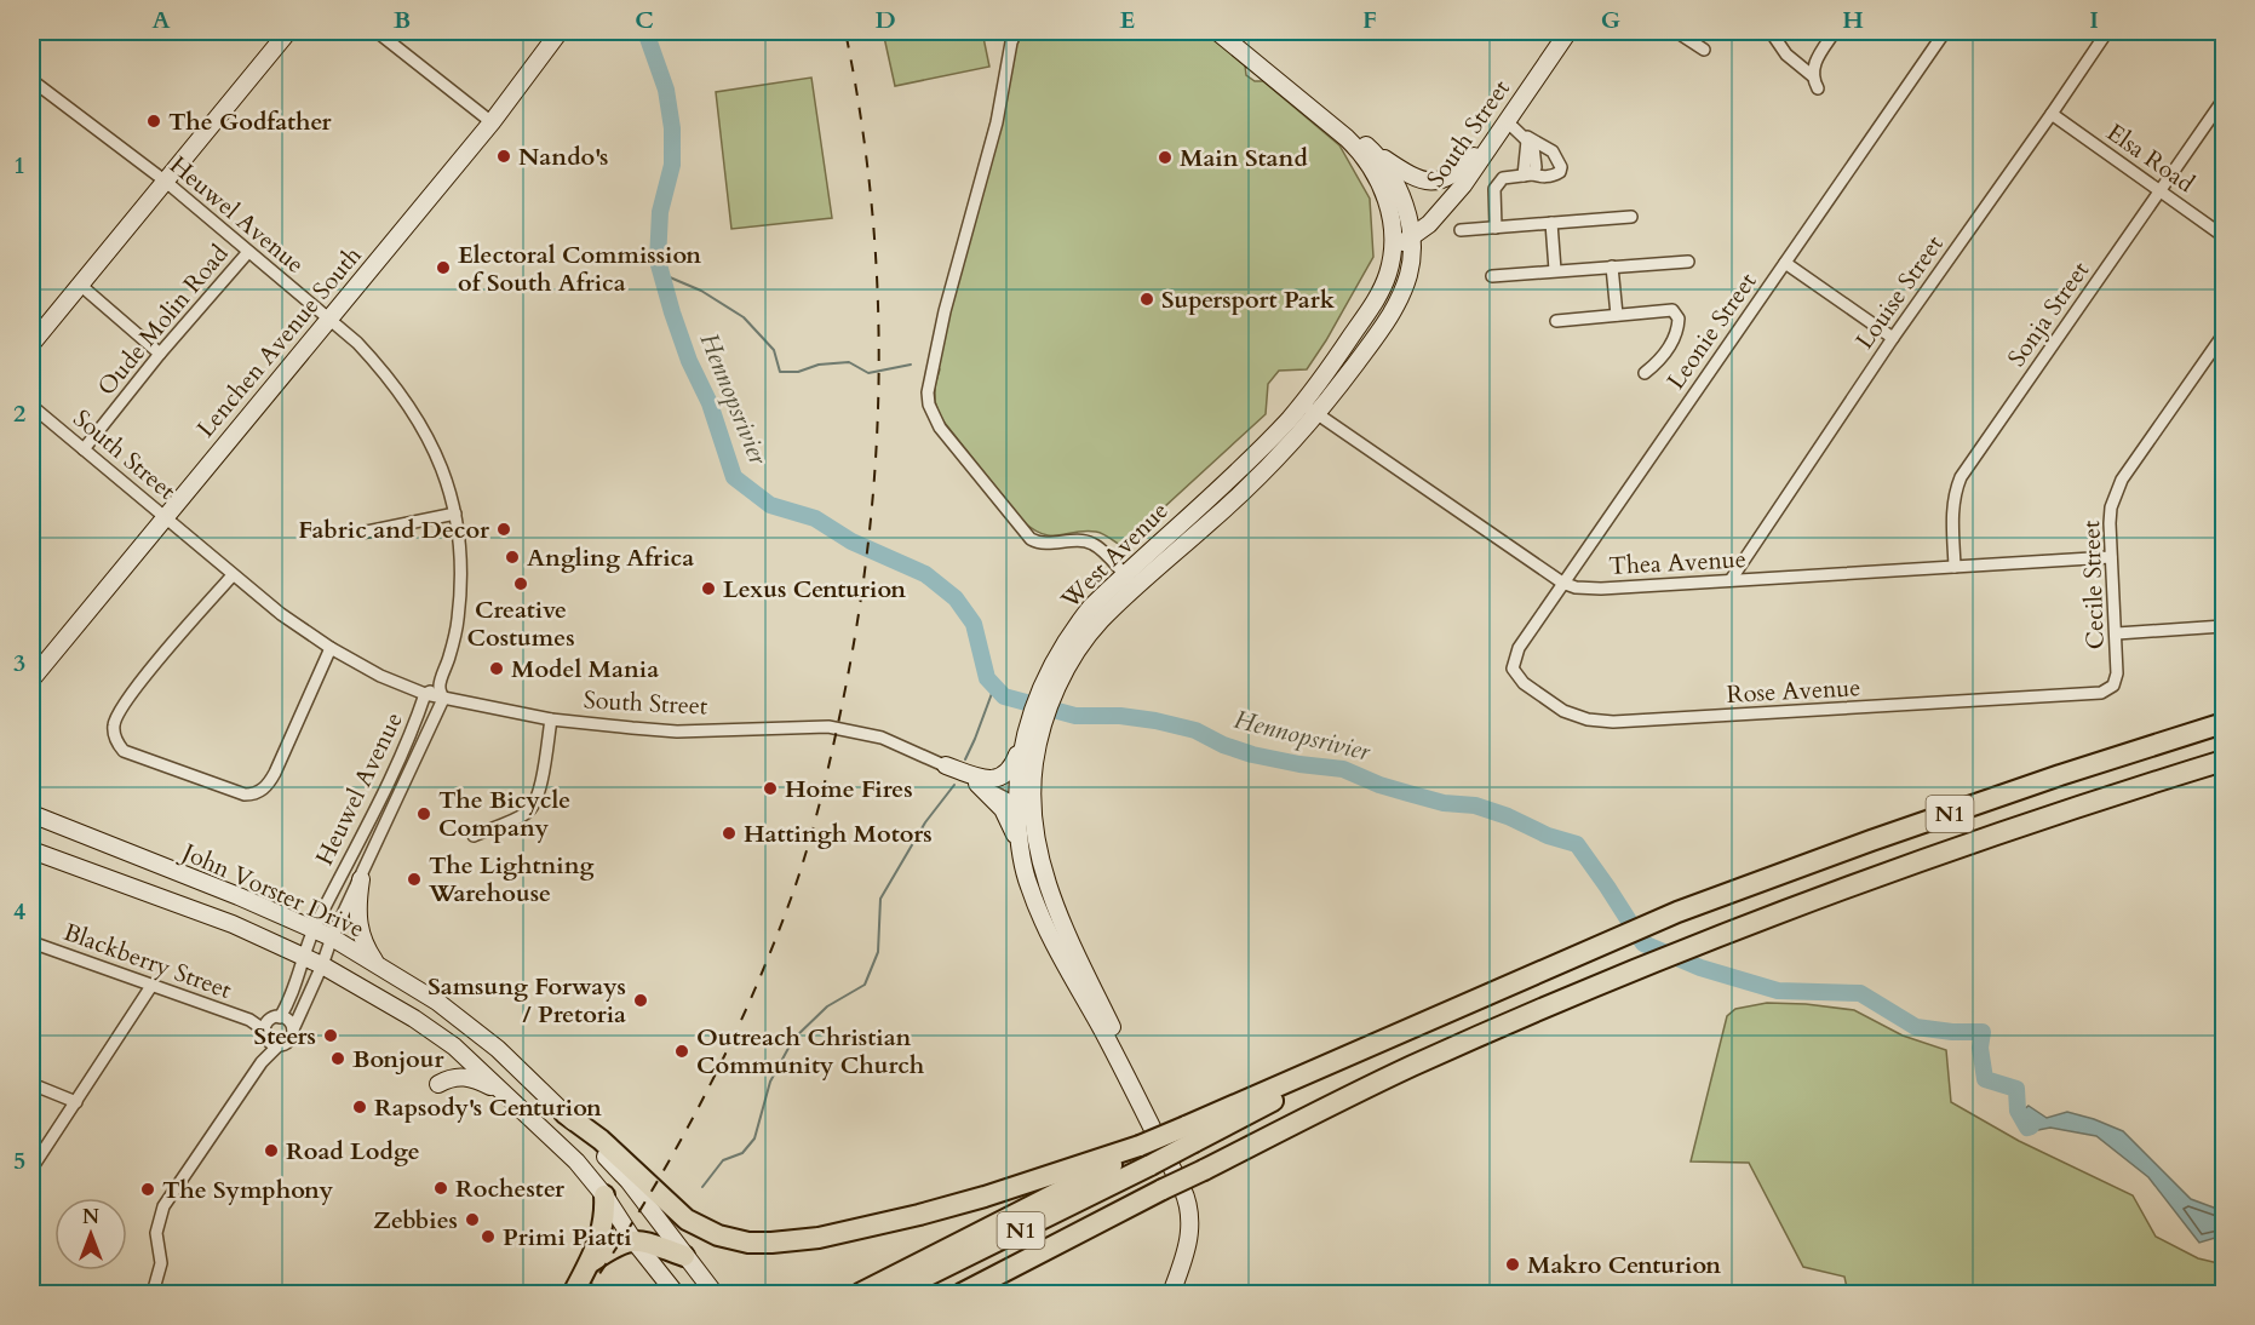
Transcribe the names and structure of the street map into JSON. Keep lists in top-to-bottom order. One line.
{"streets":{"highway":["N1"],"street":["South Street","Elsa Road","Heuwel Avenue","Louise Street","Sonja Street","Oude Molin Road","Leonie Street","Lenchen Avenue South","West Avenue","Thea Avenue","Cecile Street","Rose Avenue","John Vorster Drive","Blackberry Street"]},"crossings":[["South Street","Heuwel Avenue"],["South Street","Oude Molin Road"],["South Street","Lenchen Avenue South"],["South Street","West Avenue"],["Elsa Road","Louise Street"],["Elsa Road","Sonja Street"],["Heuwel Avenue","Oude Molin Road"],["Heuwel Avenue","Lenchen Avenue South"],["Heuwel Avenue","John Vorster Drive"],["Heuwel Avenue","Blackberry Street"],["Louise Street","Thea Avenue"],["Sonja Street","Thea Avenue"],["Leonie Street","Thea Avenue"],["Leonie Street","Rose Avenue"],["West Avenue","Thea Avenue"],["Thea Avenue","Cecile Street"],["Cecile Street","Rose Avenue"]],"water":["Hennopsrivier"],"places":["The Godfather","Nando's","Main Stand","Electoral Commission of South Africa","Supersport Park","Fabric and Decor","Angling Africa","Creative Costumes","Lexus Centurion","Model Mania","Home Fires","The Bicycle Company","Hattingh Motors","The Lightning Warehouse","Samsung Forways / Pretoria","Steers","Outreach Christian Community Church","Bonjour","Rapsody's Centurion","Road Lodge","Rochester","The Symphony","Zebbies","Primi Piatti","Makro Centurion"],"north":"top","grid":{"columns":["A","B","C","D","E","F","G","H","I"],"rows":["1","2","3","4","5"]}}
